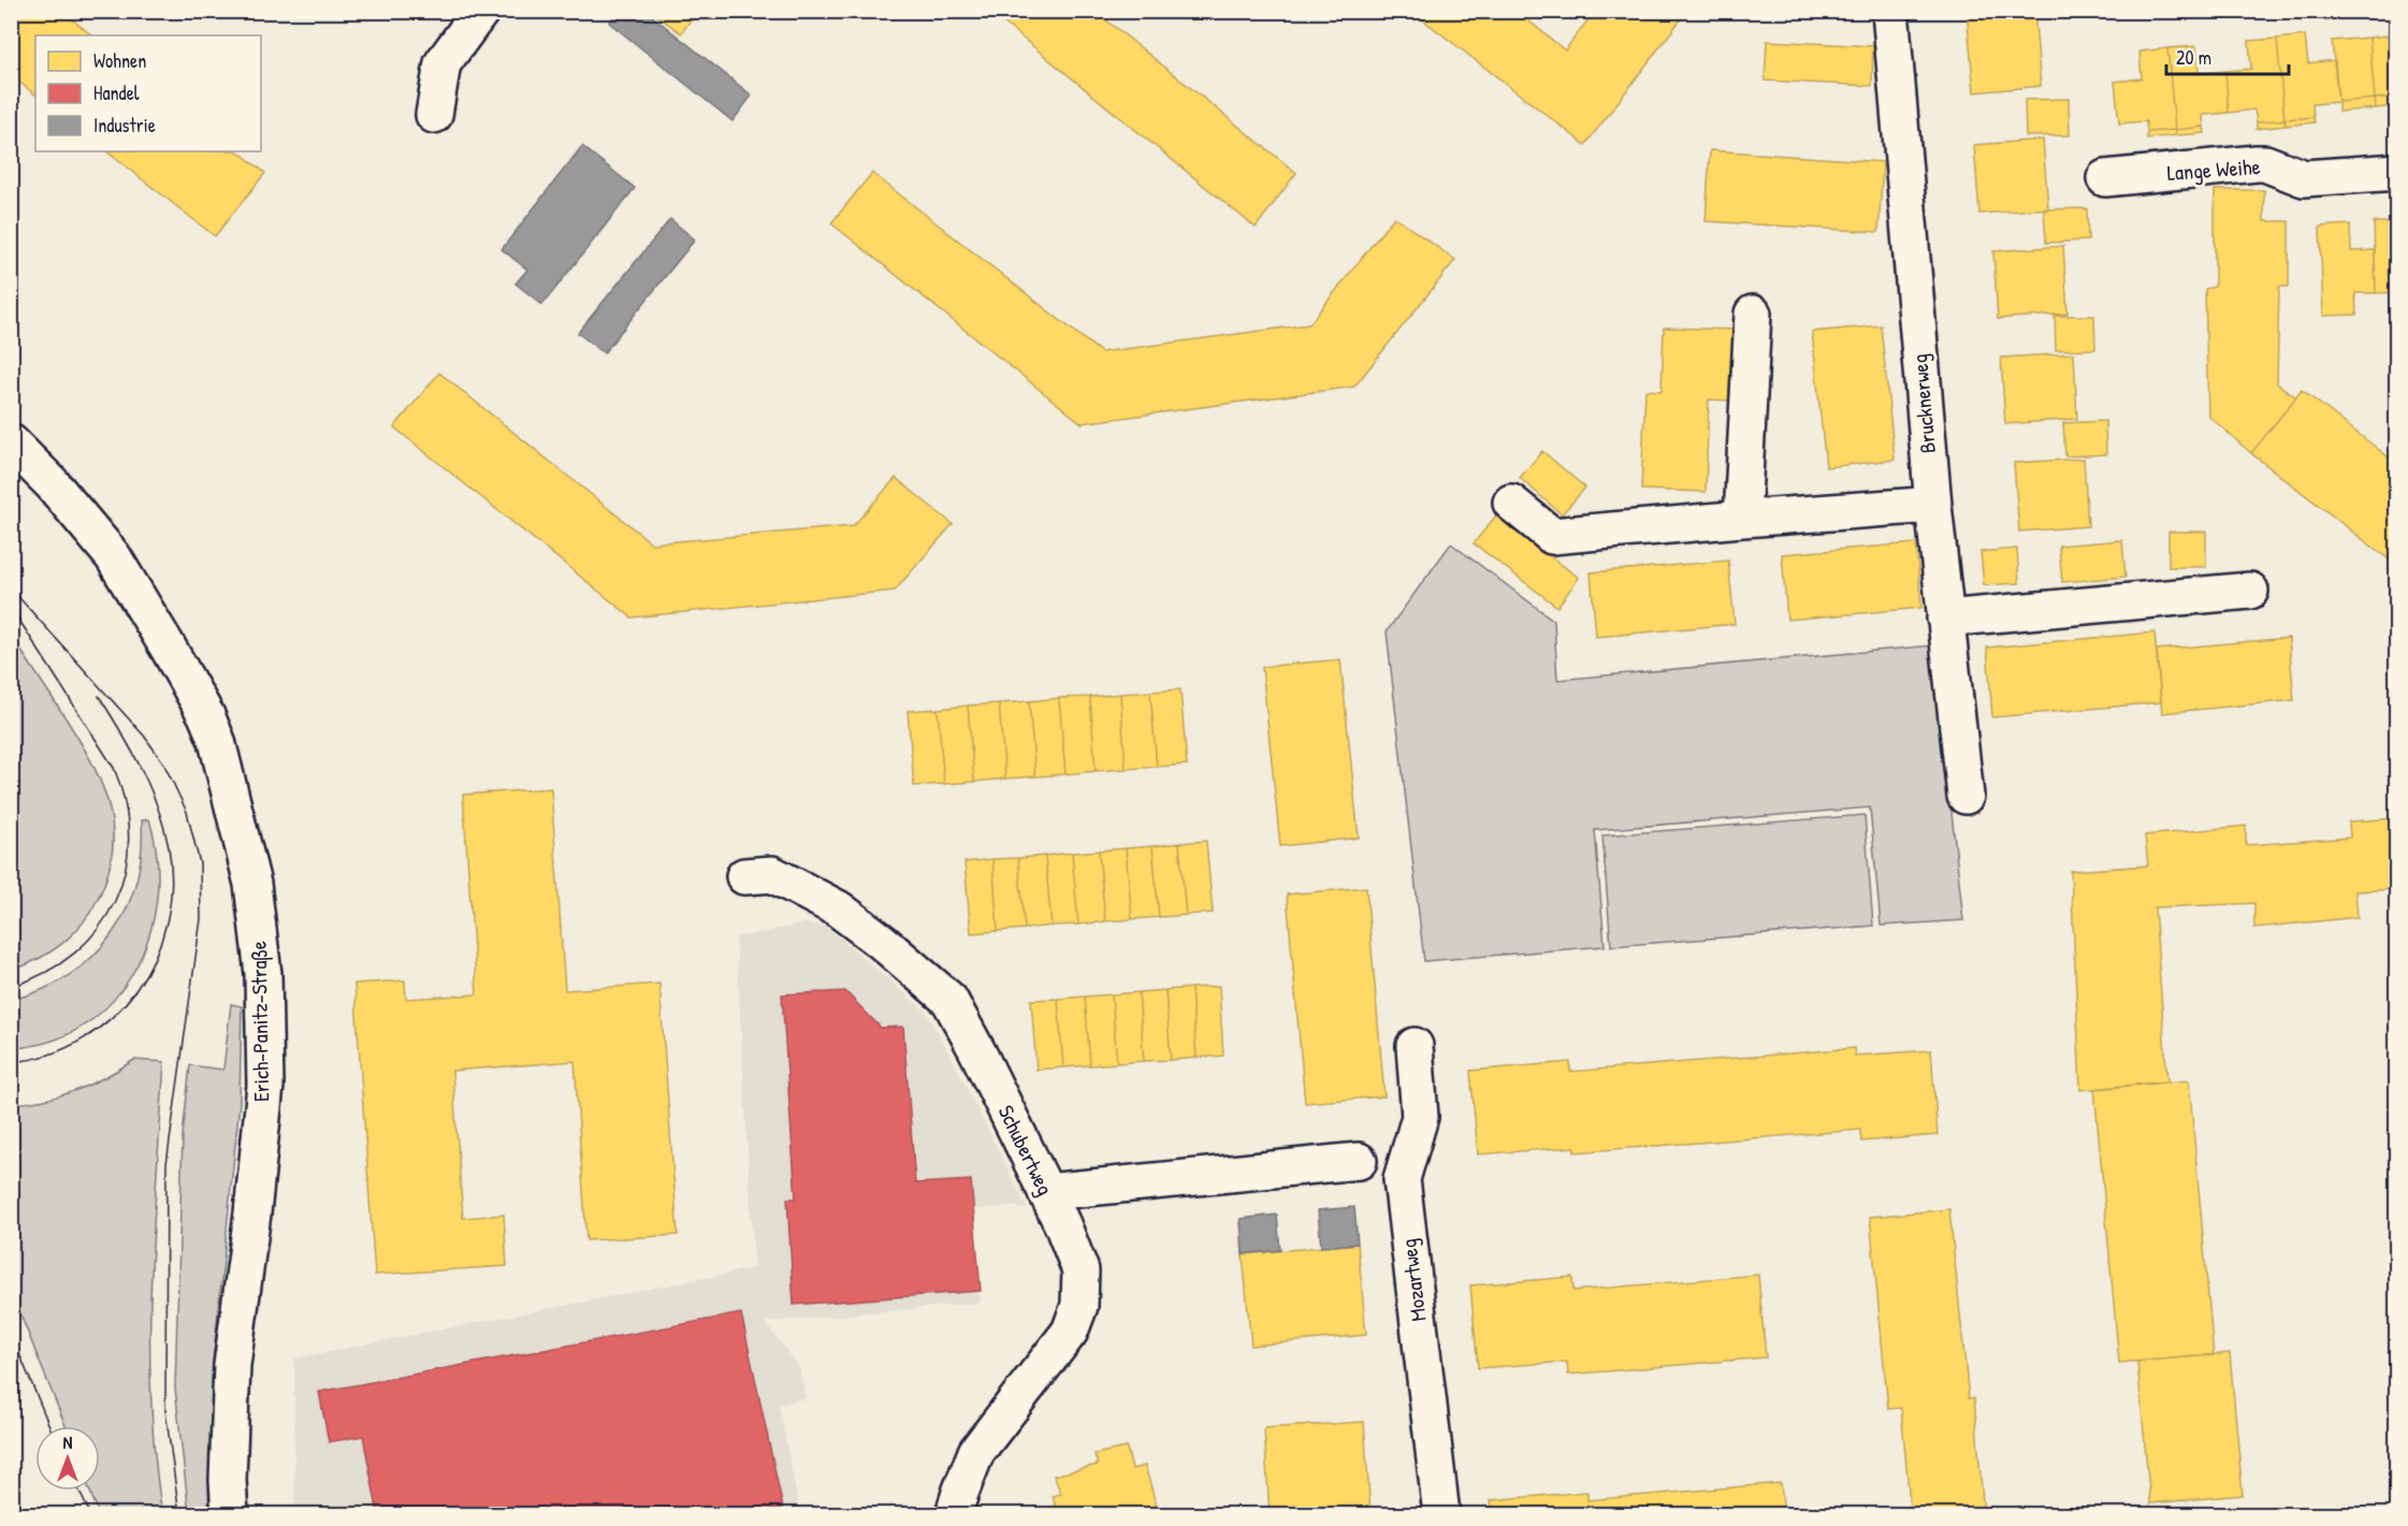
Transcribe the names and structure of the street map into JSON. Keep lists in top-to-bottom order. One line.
{"streets":{"street":["Lange Weihe","Brucknerweg","Erich-Panitz-Straße","Schubertweg","Mozartweg"]},"legend":["Wohnen","Handel","Industrie"],"scale_bar":"20 m","north":"top"}
